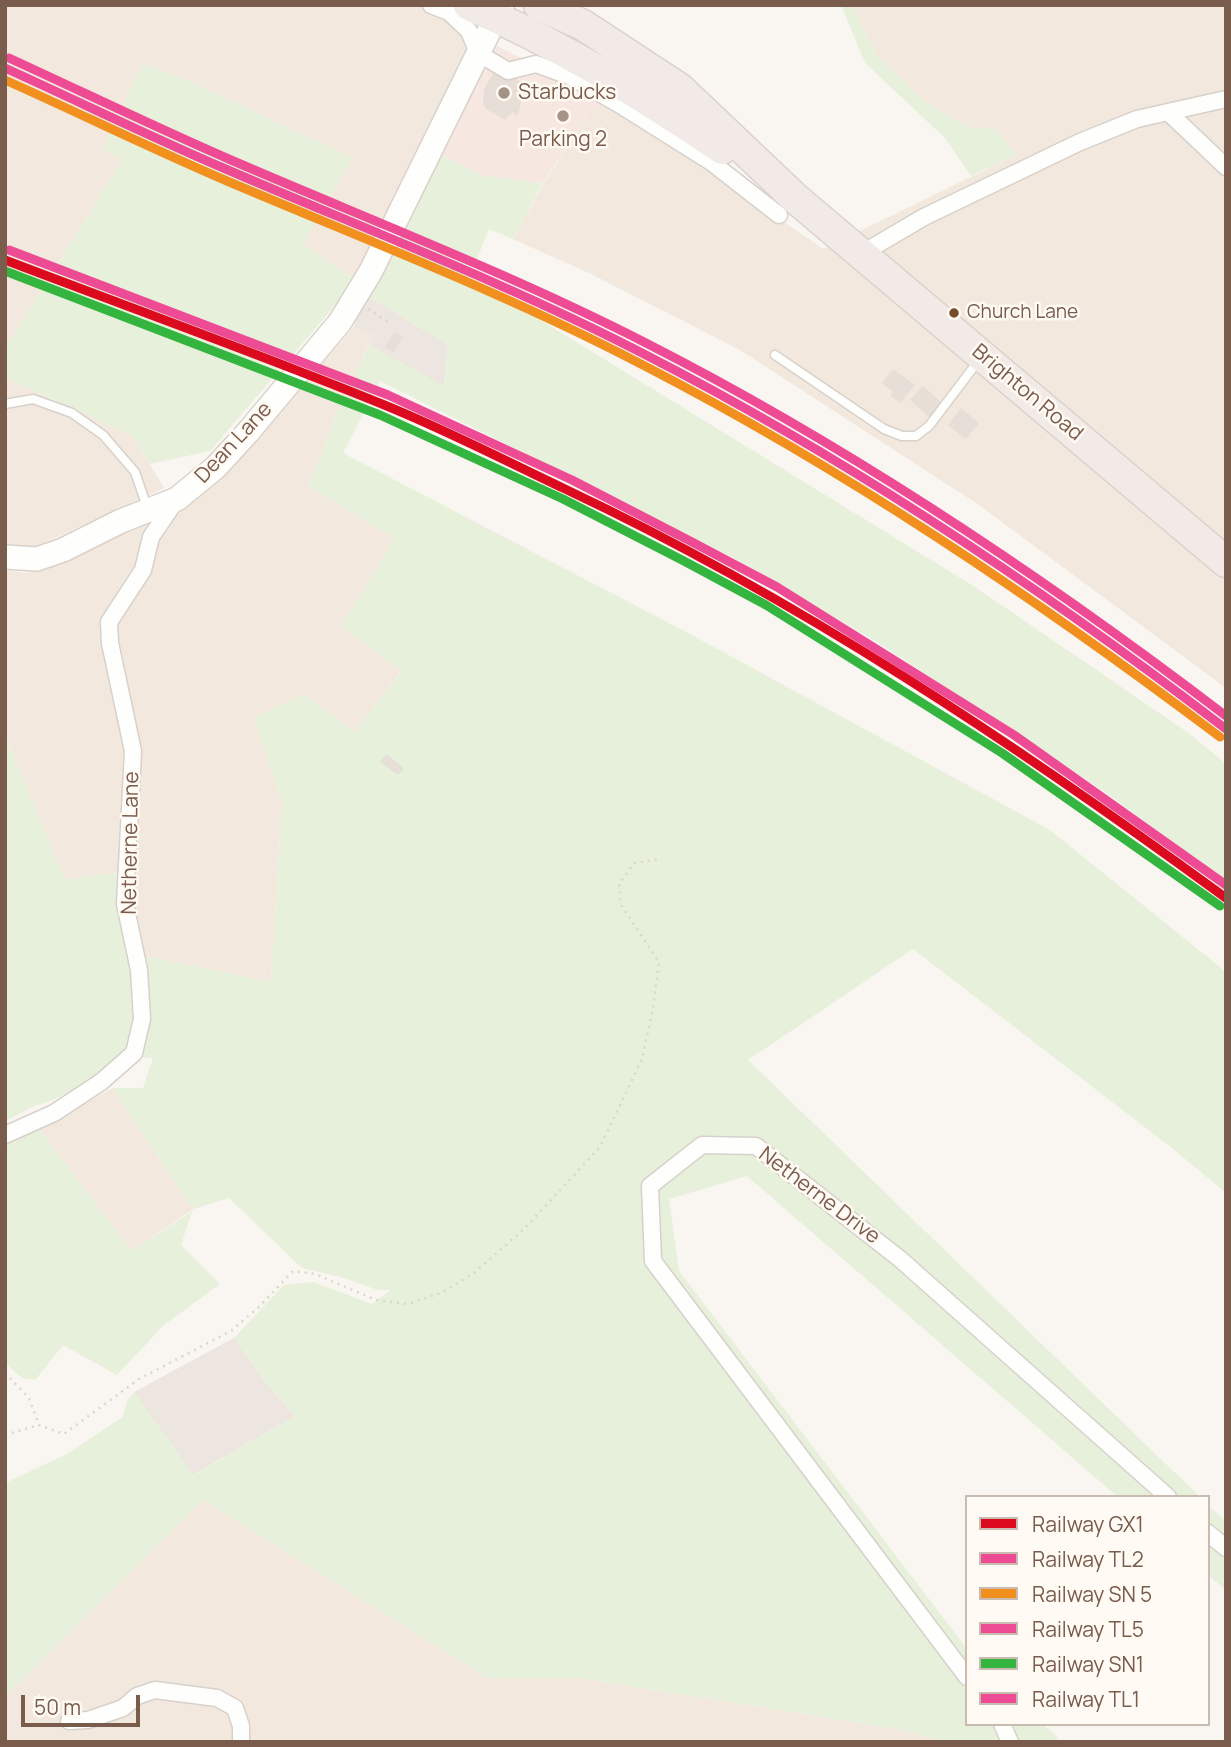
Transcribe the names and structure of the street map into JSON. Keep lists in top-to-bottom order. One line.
{"streets":{"highway":["Brighton Road"],"street":["Dean Lane","Netherne Lane","Netherne Drive"]},"crossings":[["Brighton Road","Dean Lane"],["Dean Lane","Netherne Lane"]],"places":["Starbucks","Parking 2","Church Lane"],"lines":["rail line TL5","rail line TL2","rail line TL1","rail line GX1","rail line SN1"],"legend":["Railway GX1","Railway TL2","Railway SN 5","Railway TL5","Railway SN1","Railway TL1"],"scale_bar":"50 m"}
